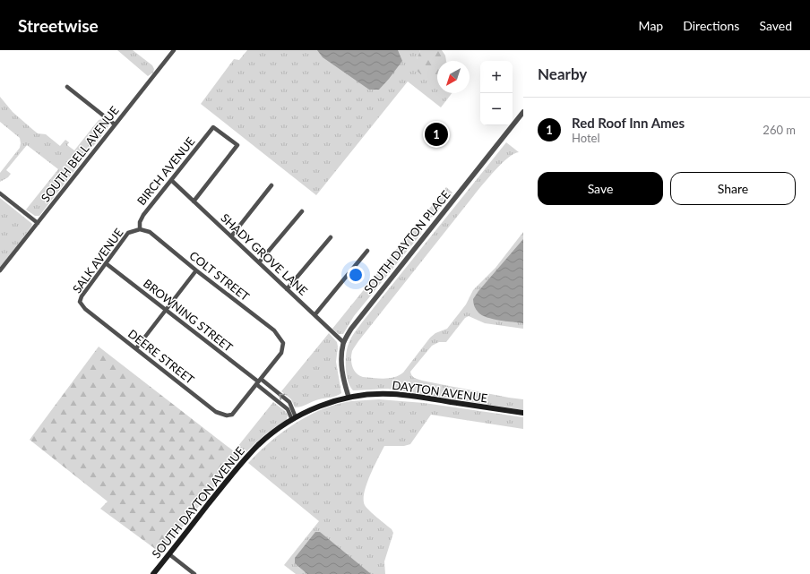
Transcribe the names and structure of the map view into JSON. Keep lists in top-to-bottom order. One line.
{"streets":{"main road":["DAYTON AVENUE","SOUTH DAYTON AVENUE"],"street":["SOUTH BELL AVENUE","BIRCH AVENUE","SOUTH DAYTON PLACE","SHADY GROVE LANE","SALK AVENUE","COLT STREET","BROWNING STREET","DEERE STREET"]},"crossings":[["BIRCH AVENUE","SHADY GROVE LANE"],["BIRCH AVENUE","SALK AVENUE"],["BIRCH AVENUE","COLT STREET"],["SOUTH DAYTON PLACE","SHADY GROVE LANE"],["SOUTH DAYTON PLACE","DAYTON AVENUE"],["SALK AVENUE","COLT STREET"],["SALK AVENUE","BROWNING STREET"],["SALK AVENUE","DEERE STREET"],["COLT STREET","BROWNING STREET"],["COLT STREET","DEERE STREET"],["BROWNING STREET","DEERE STREET"],["BROWNING STREET","DAYTON AVENUE"],["DAYTON AVENUE","SOUTH DAYTON AVENUE"]],"north":"bottom left","page":{"header":"Streetwise","nav":["Map","Directions","Saved"],"heading":"Nearby","map_buttons":["+","−"],"list":[{"mark":"1","name":"Red Roof Inn Ames","note":"Hotel","value":"260 m"}],"pins":"1","buttons":["Save","Share"]}}
